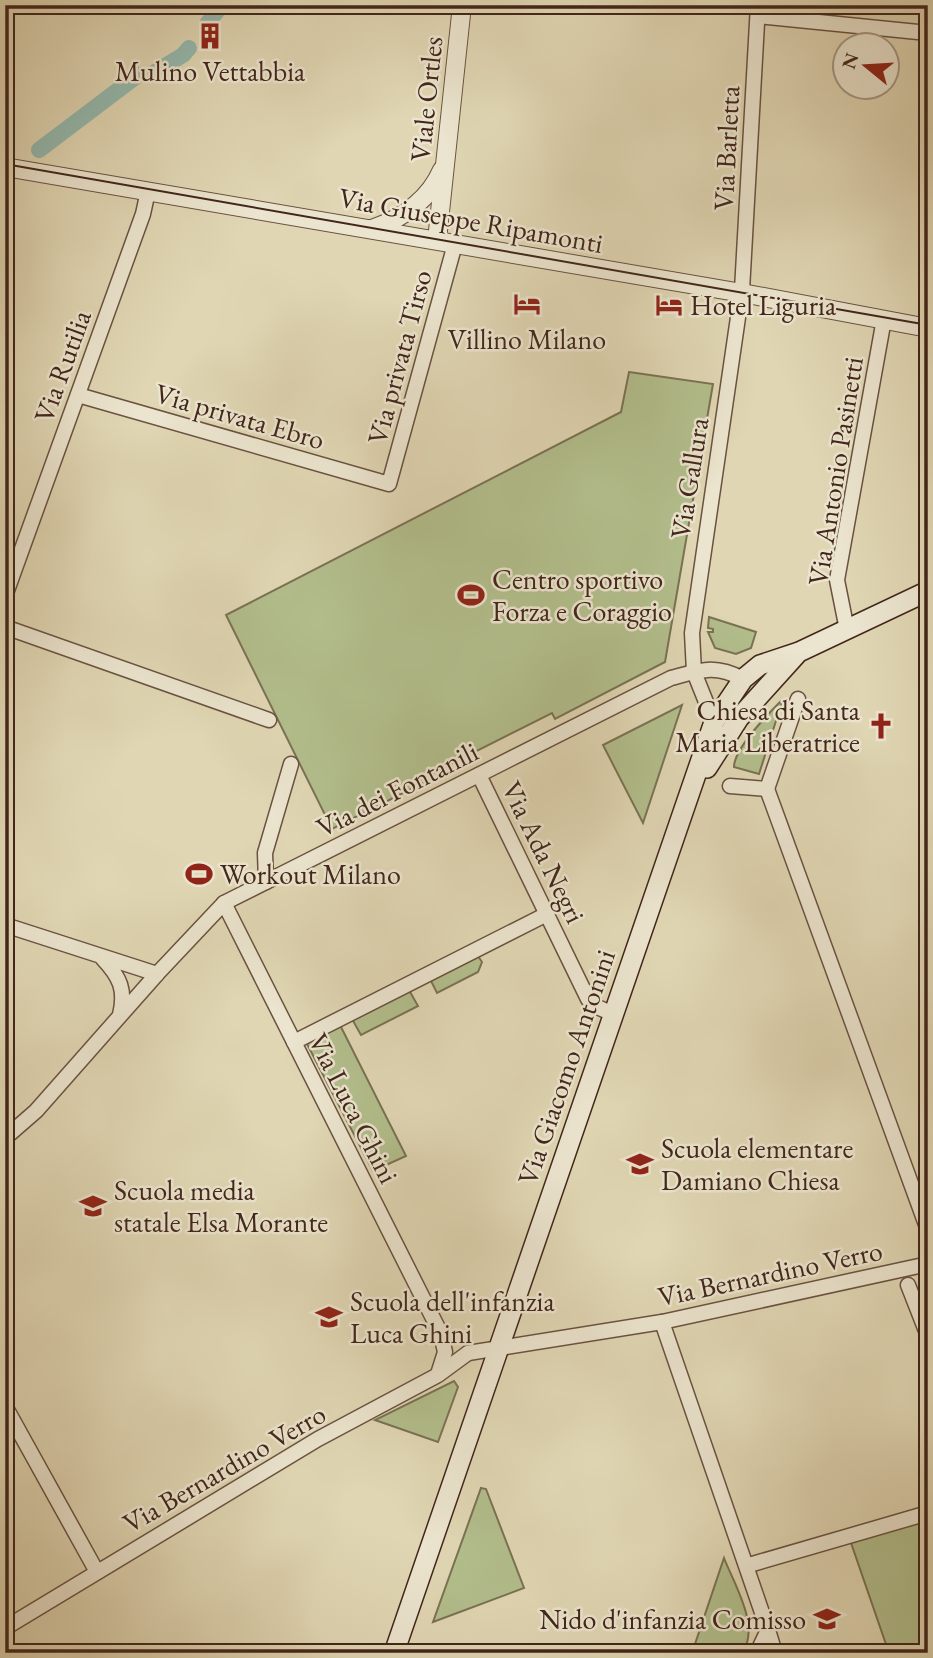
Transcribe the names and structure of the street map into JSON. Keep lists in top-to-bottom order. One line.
{"streets":{"main road":["Via Giacomo Antonini"],"street":["Viale Ortles","Via Barletta","Via Giuseppe Ripamonti","Via privata Tirso","Via Rutilia","Via privata Ebro","Via Antonio Pasinetti","Via Gallura","Via dei Fontanili","Via Ada Negri","Via Luca Ghini","Via Bernardino Verro"]},"crossings":[["Viale Ortles","Via Giuseppe Ripamonti"],["Via Barletta","Via Giuseppe Ripamonti"],["Via Barletta","Via Gallura"],["Via Giuseppe Ripamonti","Via privata Tirso"],["Via Giuseppe Ripamonti","Via Rutilia"],["Via Giuseppe Ripamonti","Via Antonio Pasinetti"],["Via Giuseppe Ripamonti","Via Gallura"],["Via privata Tirso","Via privata Ebro"],["Via Rutilia","Via privata Ebro"],["Via Gallura","Via dei Fontanili"],["Via dei Fontanili","Via Ada Negri"],["Via dei Fontanili","Via Luca Ghini"],["Via Ada Negri","Via Giacomo Antonini"],["Via Giacomo Antonini","Via Bernardino Verro"]],"places":{"building":["Mulino Vettabbia"],"hotel":["Villino Milano","Hotel Liguria"],"sports":["Centro sportivo Forza e Coraggio","Workout Milano"],"church":["Chiesa di Santa Maria Liberatrice"],"school or university":["Scuola elementare Damiano Chiesa","Scuola media statale Elsa Morante","Scuola dell'infanzia Luca Ghini","Nido d'infanzia Comisso"]},"north":"left"}
